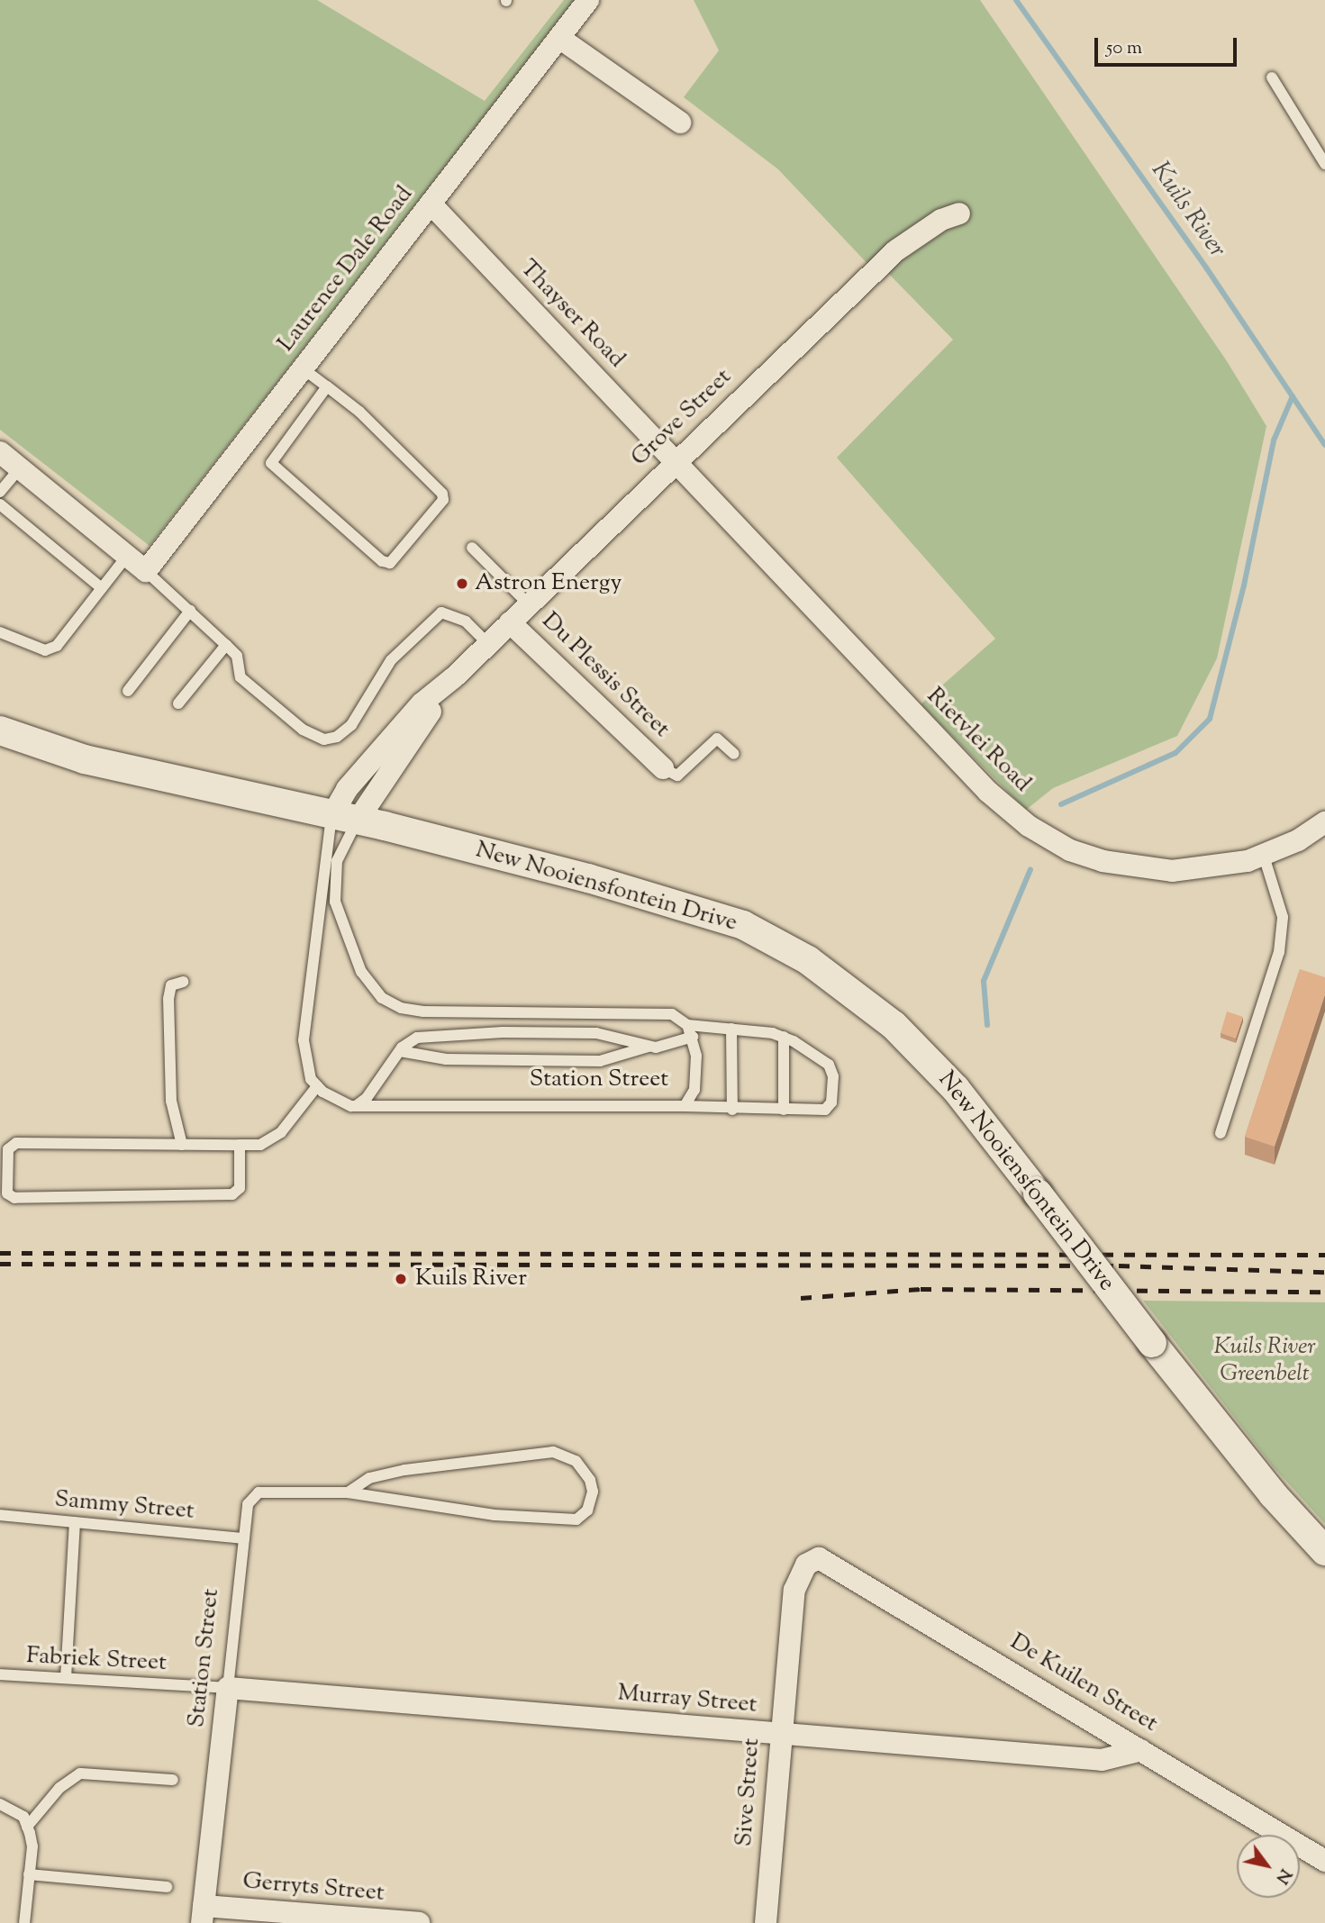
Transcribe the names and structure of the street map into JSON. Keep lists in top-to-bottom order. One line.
{"streets":{"street":["Laurence Dale Road","Thayser Road","Grove Street","Du Plessis Street","Rietvlei Road","New Nooiensfontein Drive","Station Street","De Kuilen Street","Murray Street","Sive Street","Gerryts Street"],"lane":["Sammy Street","Fabriek Street"]},"crossings":[["Laurence Dale Road","Thayser Road"],["Thayser Road","Grove Street"],["Thayser Road","Rietvlei Road"],["Grove Street","Du Plessis Street"],["Grove Street","Rietvlei Road"],["Grove Street","New Nooiensfontein Drive"],["Station Street","Sammy Street"],["Station Street","Fabriek Street"],["Station Street","Murray Street"],["Station Street","Gerryts Street"],["Fabriek Street","Murray Street"],["De Kuilen Street","Murray Street"],["De Kuilen Street","Sive Street"],["Murray Street","Sive Street"]],"water":["Kuils River"],"parks":["Kuils River Greenbelt"],"places":["Astron Energy","Kuils River"],"scale_bar":"50 m","north":"bottom right"}
